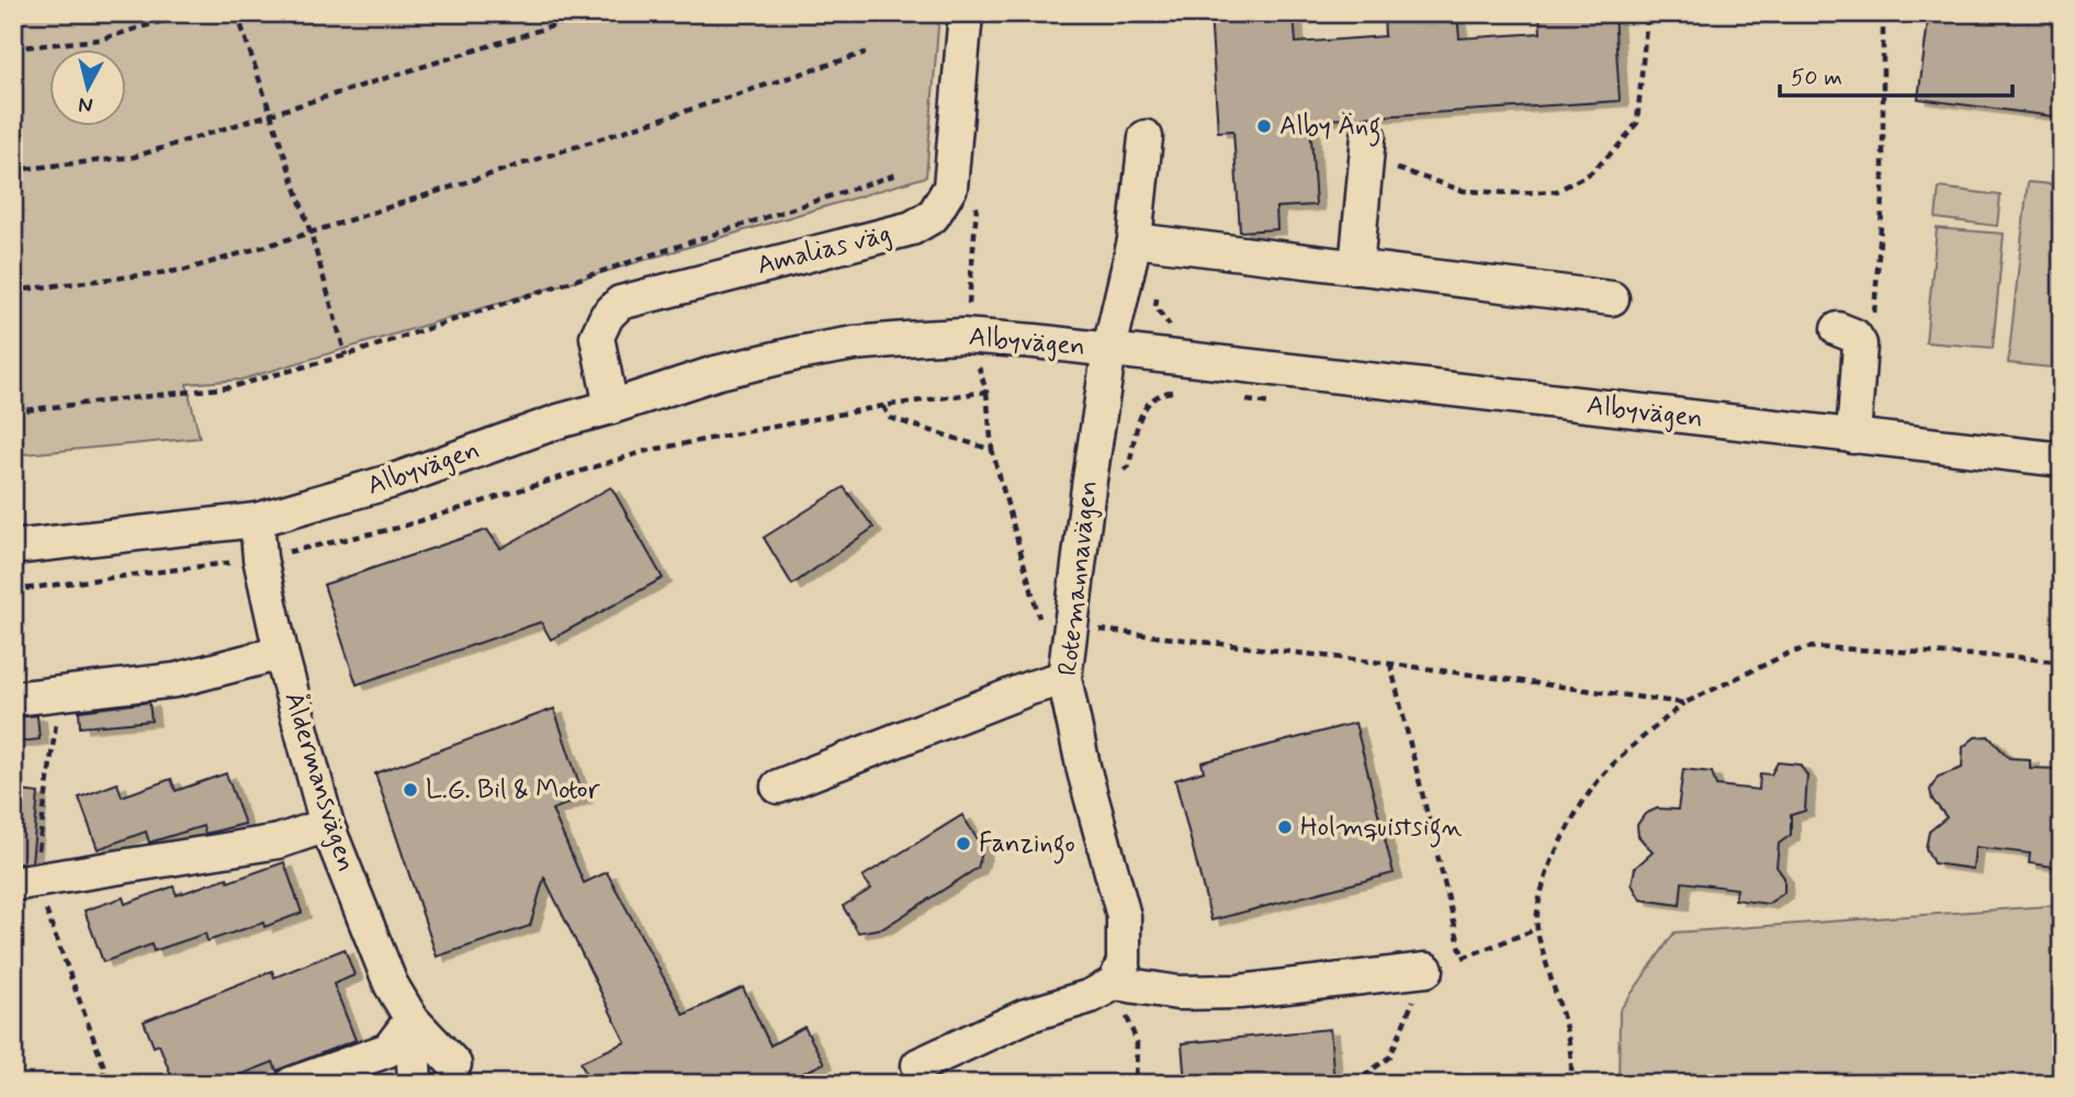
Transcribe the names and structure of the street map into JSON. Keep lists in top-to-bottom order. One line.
{"streets":{"street":["Amalias väg","Albyvägen","Rotemannavägen","Åldermansvägen"]},"crossings":[["Amalias väg","Albyvägen"],["Albyvägen","Rotemannavägen"],["Albyvägen","Åldermansvägen"]],"places":["Alby Äng","L.G. Bil & Motor","Holmquistsign","Fanzingo"],"scale_bar":"50 m","north":"bottom"}
